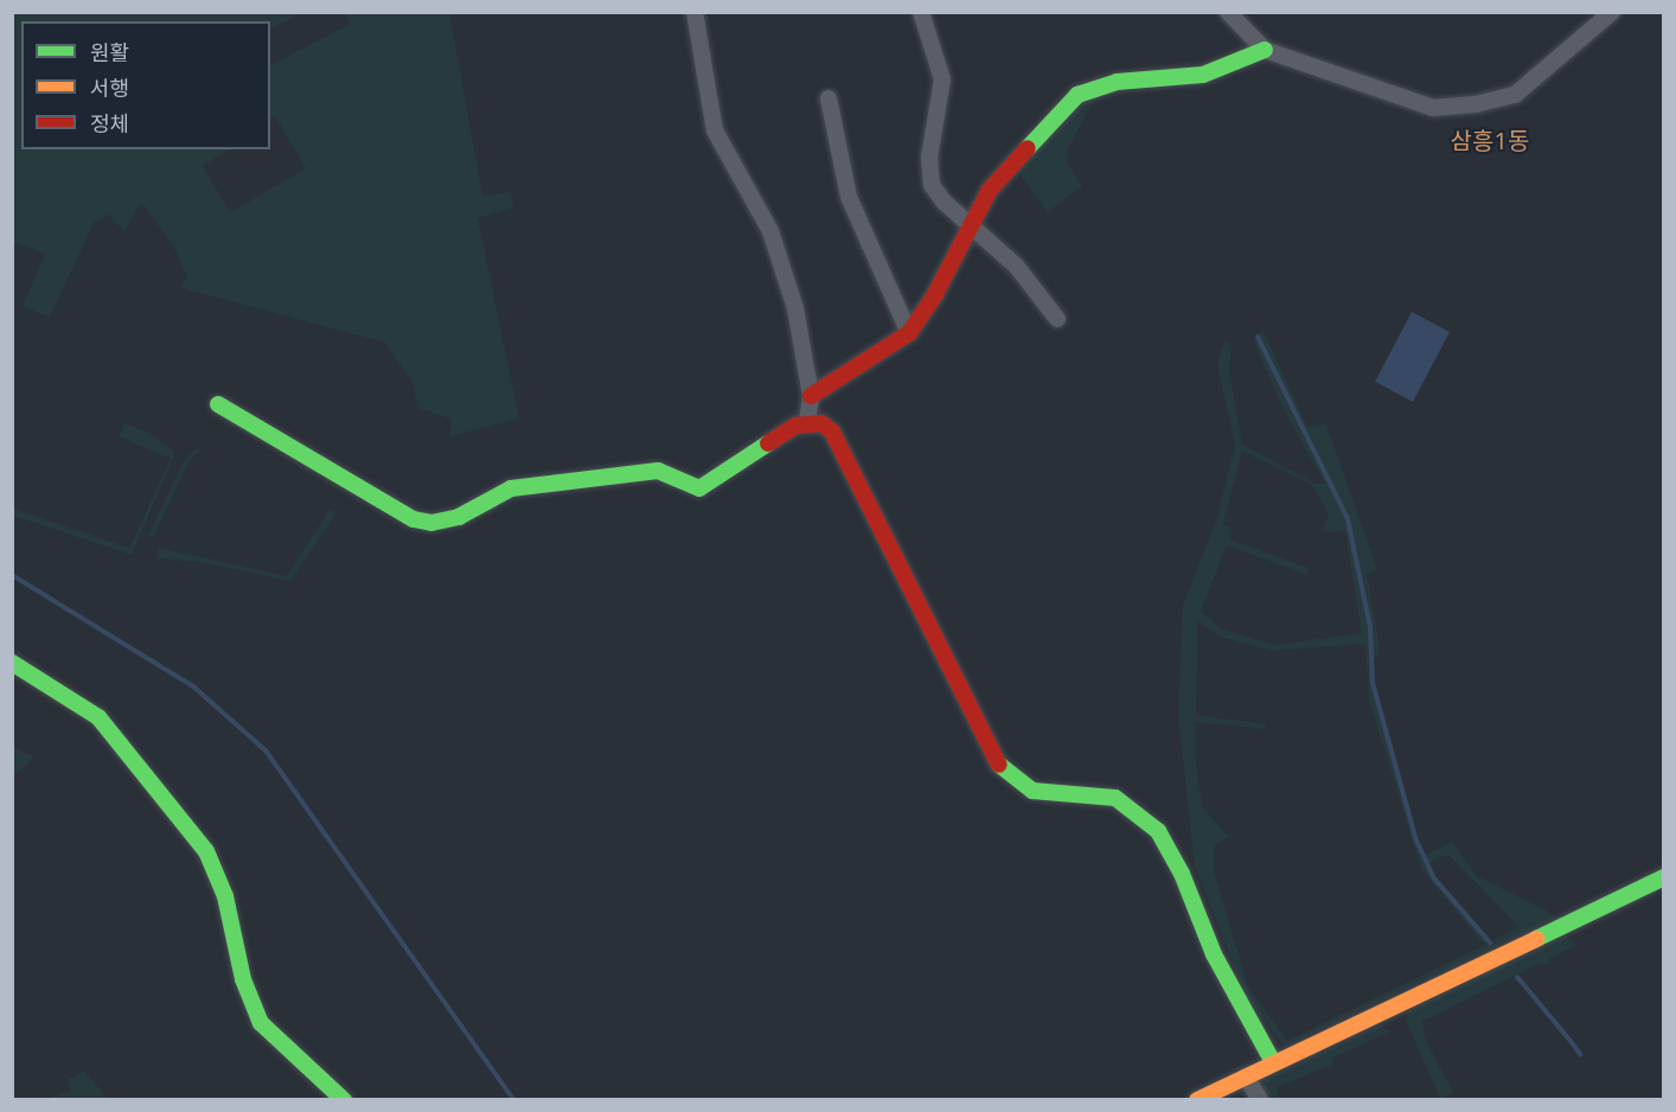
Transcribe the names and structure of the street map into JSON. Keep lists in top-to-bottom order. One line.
{"districts":["삼흥1동"],"legend":["원활","서행","정체"]}
